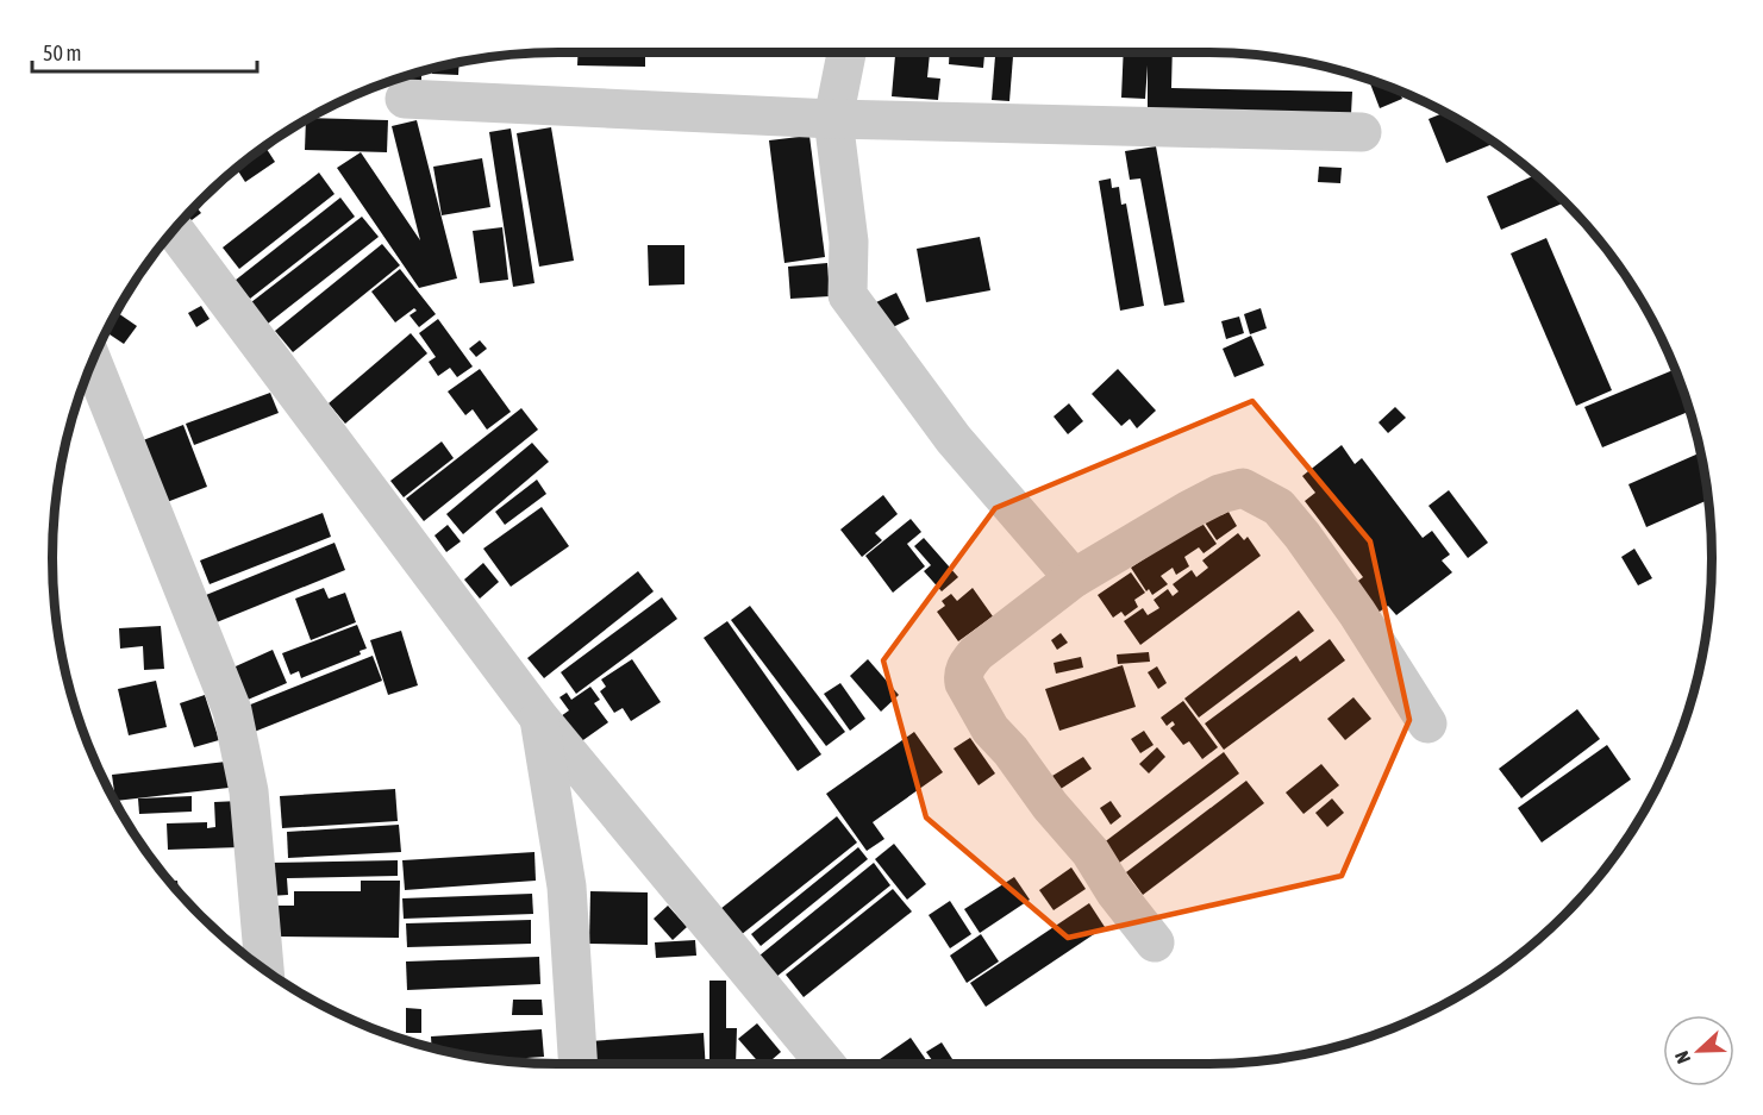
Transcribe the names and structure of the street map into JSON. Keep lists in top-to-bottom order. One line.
{"scale_bar":"50 m","north":"left"}
